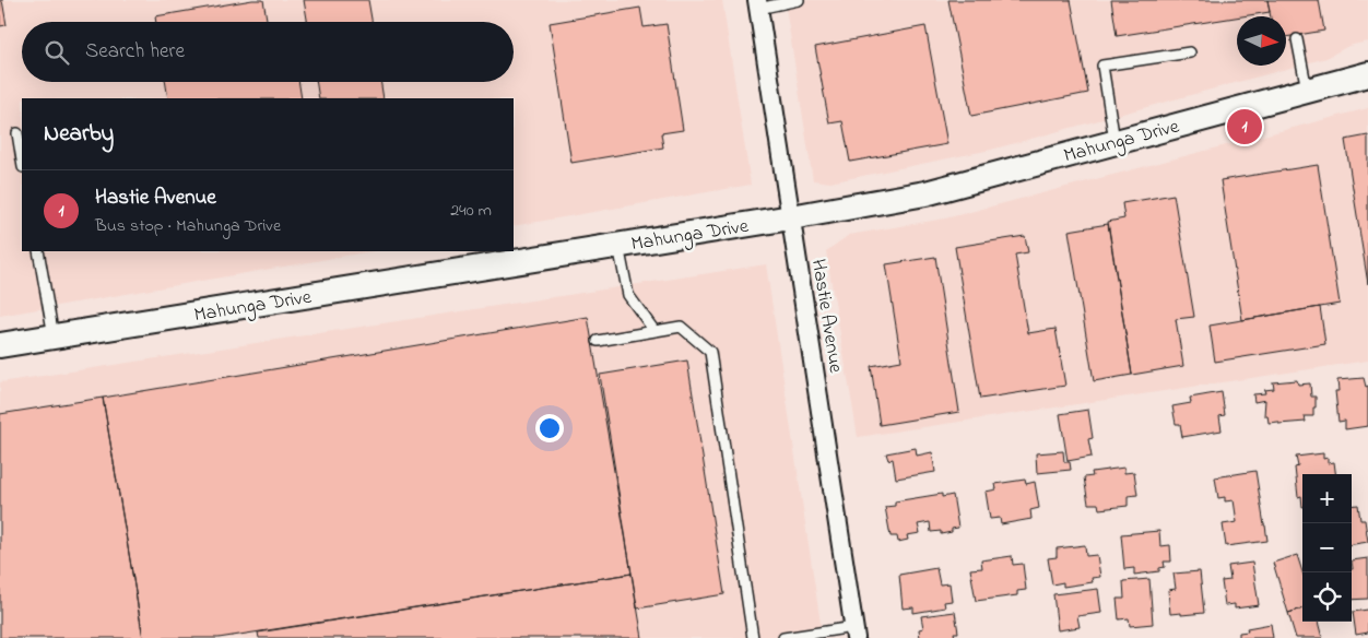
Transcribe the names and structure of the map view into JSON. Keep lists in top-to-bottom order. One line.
{"streets":{"main road":["Mahunga Drive"],"street":["Hastie Avenue"]},"crossings":[["Mahunga Drive","Hastie Avenue"]],"north":"right","page":{"search":"Search here","heading":"Nearby","pins":"1","list":[{"mark":"1","name":"Hastie Avenue","note":"Bus stop · Mahunga Drive","value":"240 m"}],"map_buttons":["+","−"]}}
